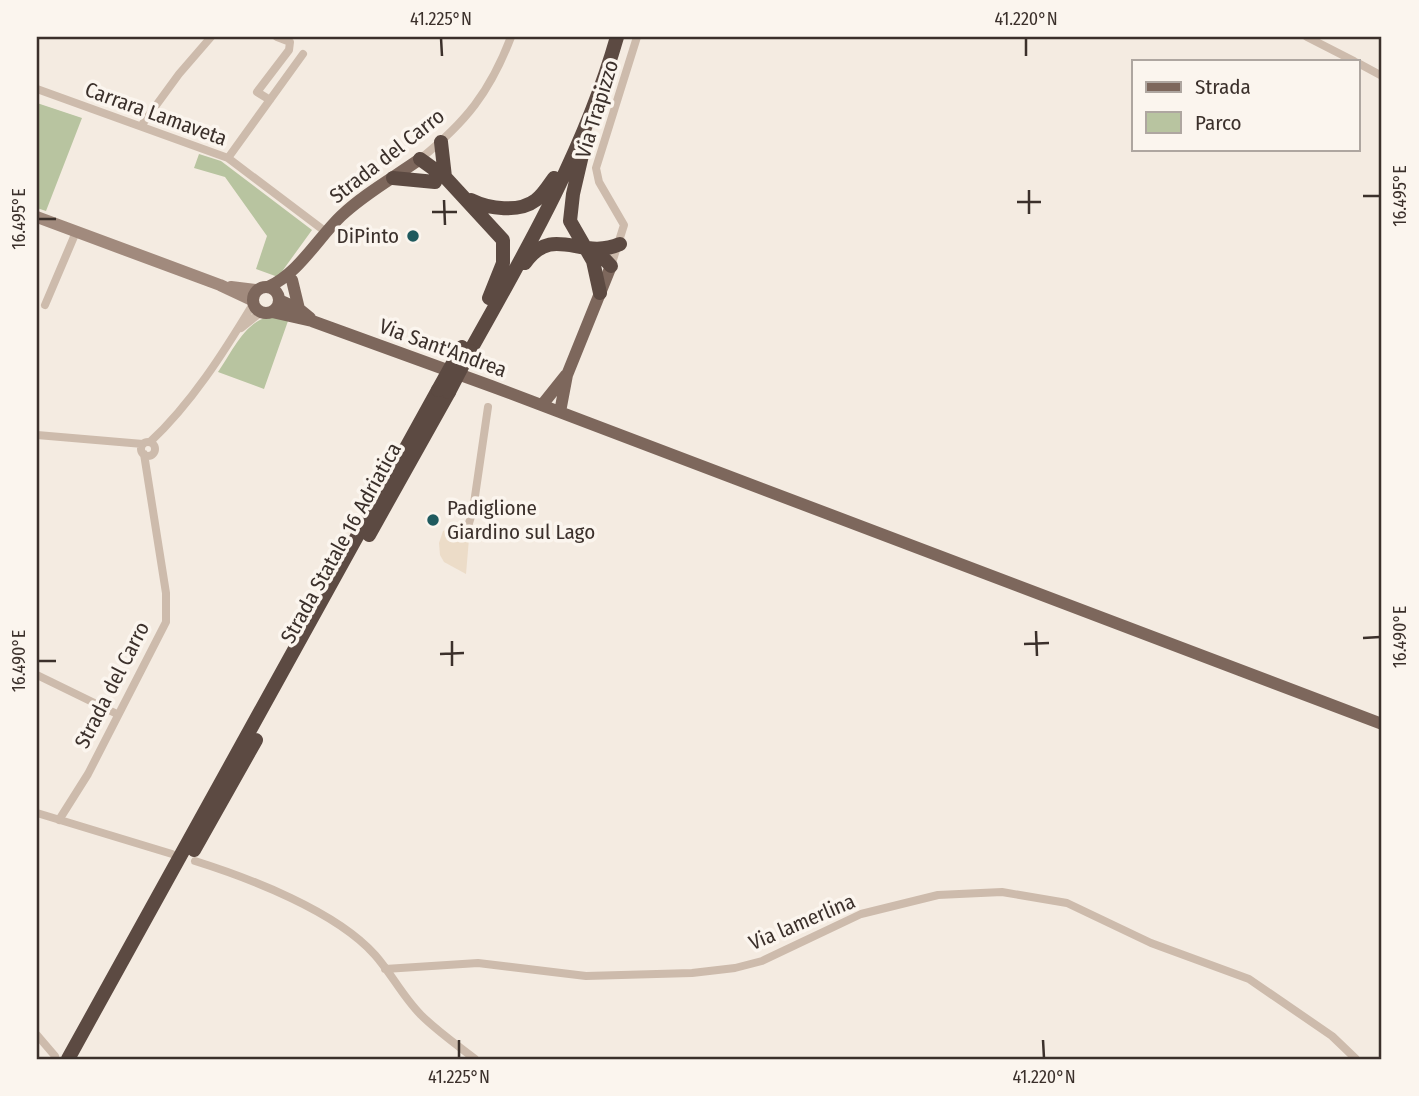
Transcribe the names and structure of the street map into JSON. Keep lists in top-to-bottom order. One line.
{"streets":{"highway":["Strada Statale 16 Adriatica"],"main road":["Strada del Carro","Via Sant'Andrea"],"street":["Via Trapizzo","Carrara Lamaveta","Via lamerlina"]},"crossings":[["Carrara Lamaveta","Strada del Carro"],["Strada del Carro","Via Sant'Andrea"]],"places":["DiPinto","Padiglione Giardino sul Lago"],"legend":["Strada","Parco"],"coordinates":["41.225°N","41.220°N","16.495°E","16.490°E"]}
